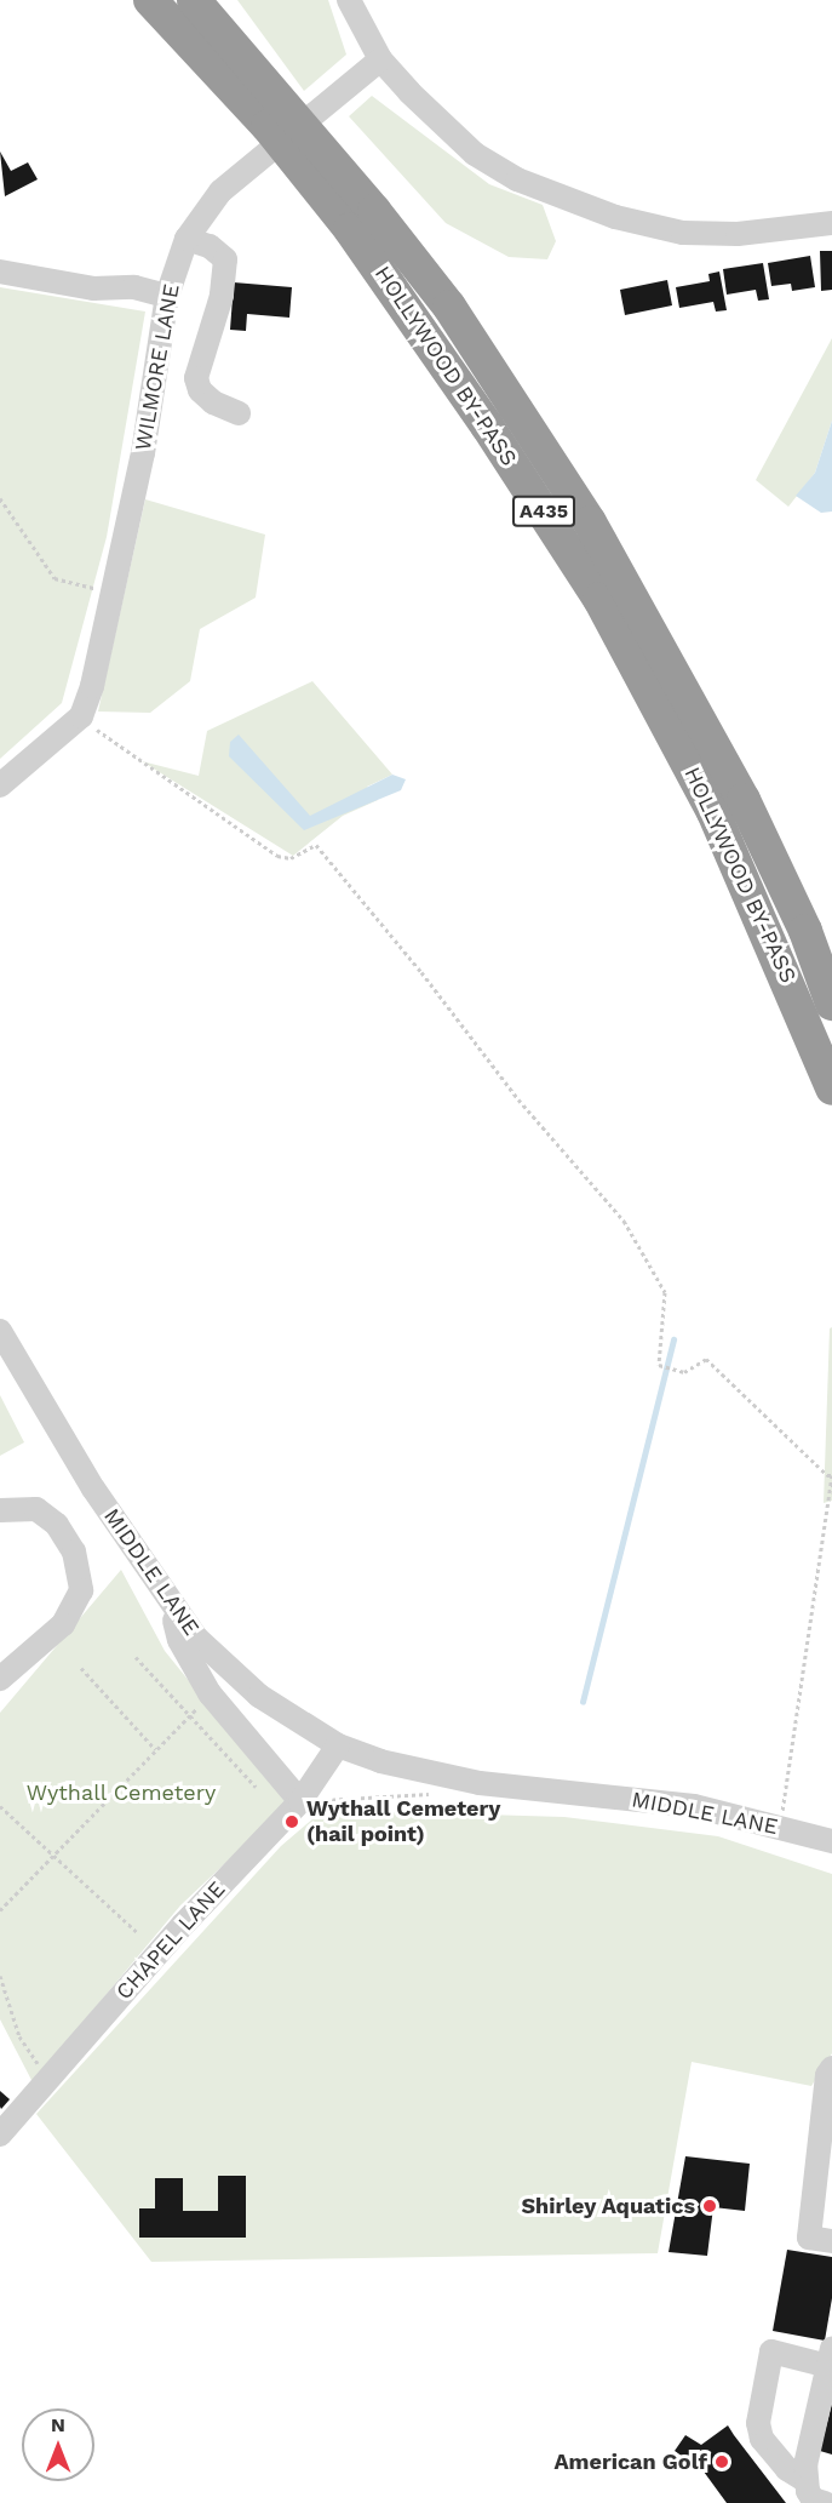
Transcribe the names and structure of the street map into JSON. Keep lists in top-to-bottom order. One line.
{"streets":{"highway":["HOLLYWOOD BY-PASS","A435"],"street":["WILMORE LANE","MIDDLE LANE","CHAPEL LANE"]},"crossings":[["MIDDLE LANE","CHAPEL LANE"]],"parks":["Wythall Cemetery"],"places":["Wythall Cemetery (hail point)","Shirley Aquatics","American Golf"],"north":"top"}
